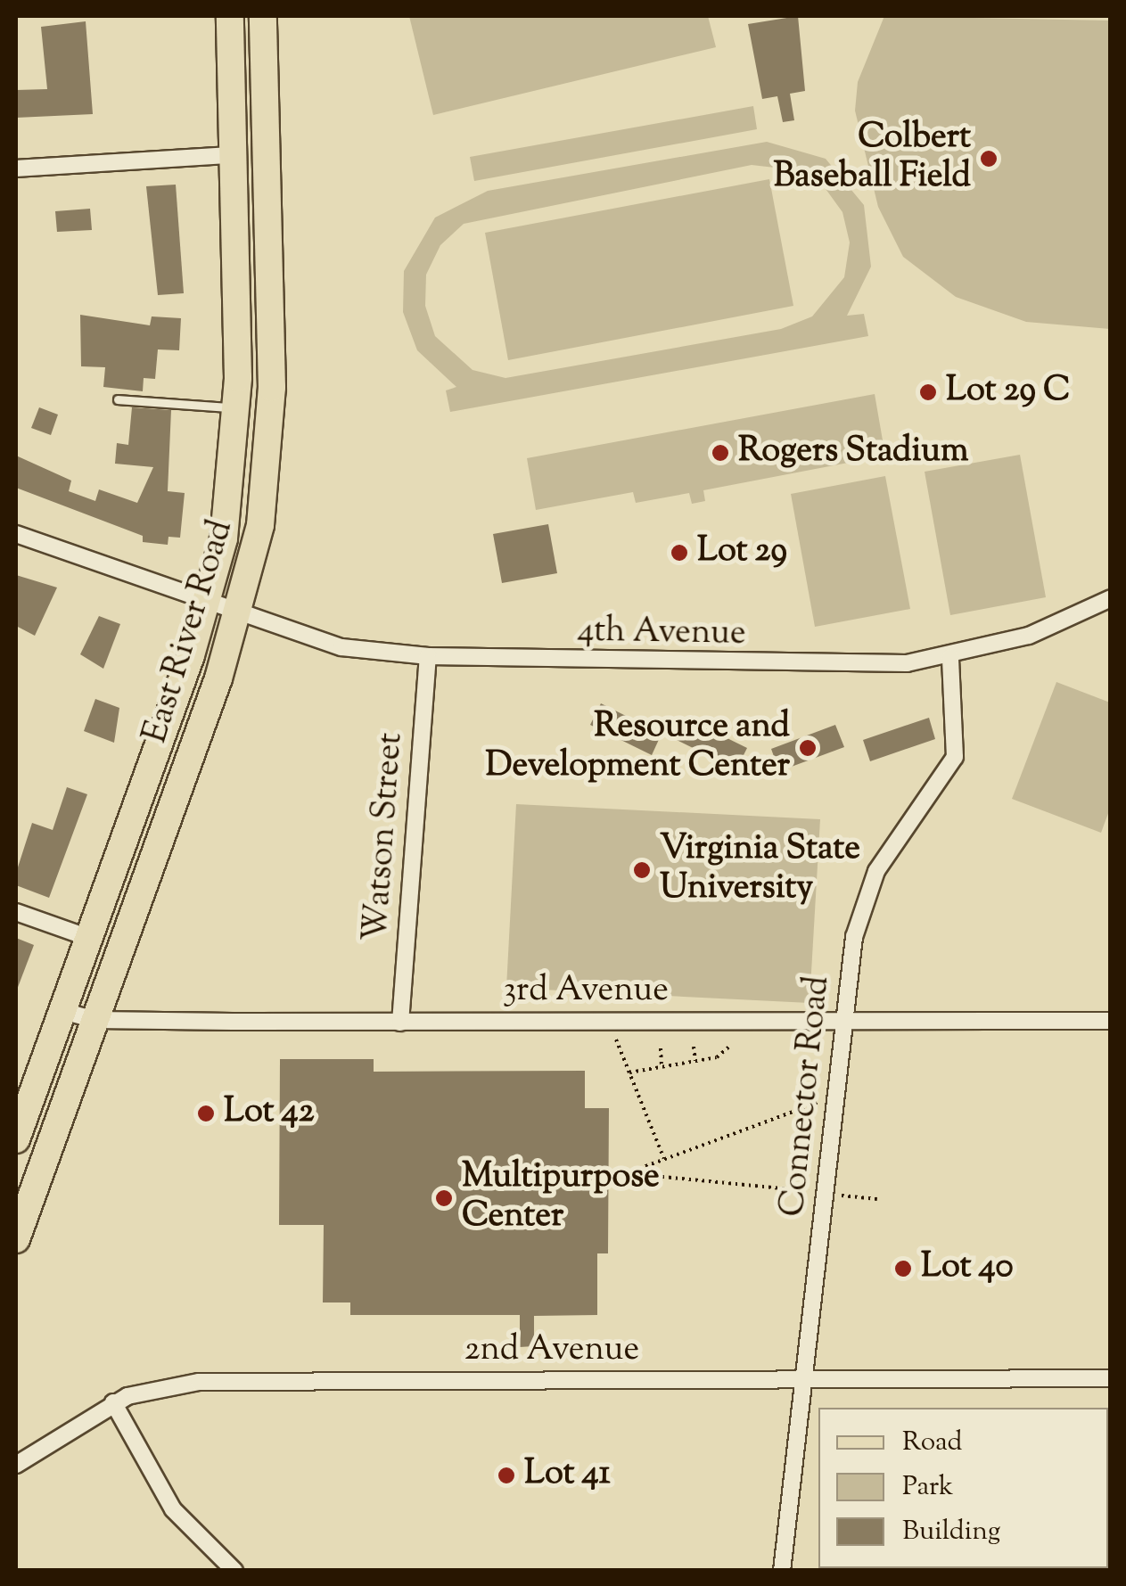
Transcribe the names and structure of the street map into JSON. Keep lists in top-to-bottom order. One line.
{"streets":{"main road":["East River Road"],"street":["4th Avenue","Watson Street","3rd Avenue","Connector Road","2nd Avenue"]},"crossings":[["East River Road","4th Avenue"],["East River Road","3rd Avenue"],["4th Avenue","Watson Street"],["4th Avenue","Connector Road"],["Watson Street","3rd Avenue"],["3rd Avenue","Connector Road"],["Connector Road","2nd Avenue"]],"places":["Colbert Baseball Field","Lot 29 C","Rogers Stadium","Lot 29","Resource and Development Center","Virginia State University","Lot 42","Multipurpose Center","Lot 40","Lot 41"],"legend":["Road","Park","Building"]}
